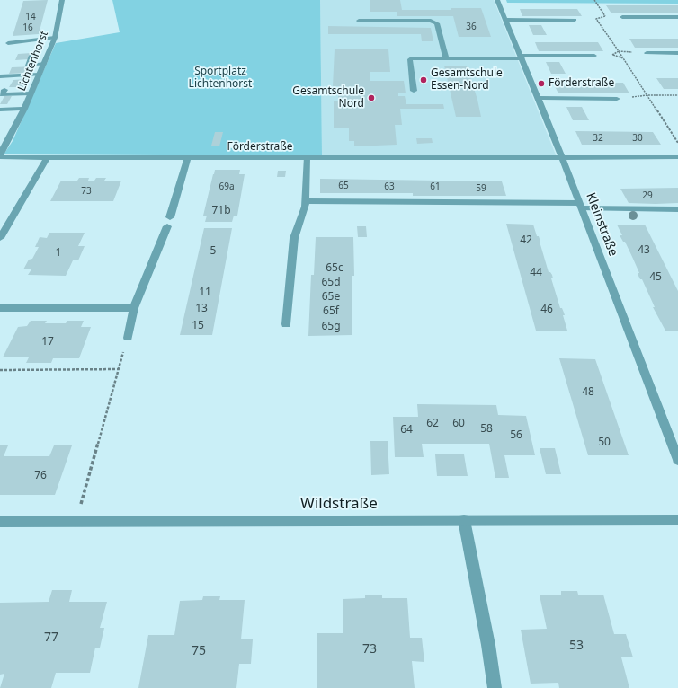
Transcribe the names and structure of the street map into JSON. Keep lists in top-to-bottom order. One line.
{"streets":{"street":["Lichtenhorst","Förderstraße","Kleinstraße","Wildstraße"]},"crossings":[["Förderstraße","Kleinstraße"]],"parks":["Sportplatz Lichtenhorst"],"places":["Gesamtschule Essen-Nord","Förderstraße","Gesamtschule Nord"],"house_numbers":["14","36","16","32","30","65","69a","63","61","59","73","29","71b","42","43","5","1","65c","44","45","65d","11","65e","13","46","65f","15","65g","17","48","62","60","58","64","56","50","76","77","53","73","75"]}
